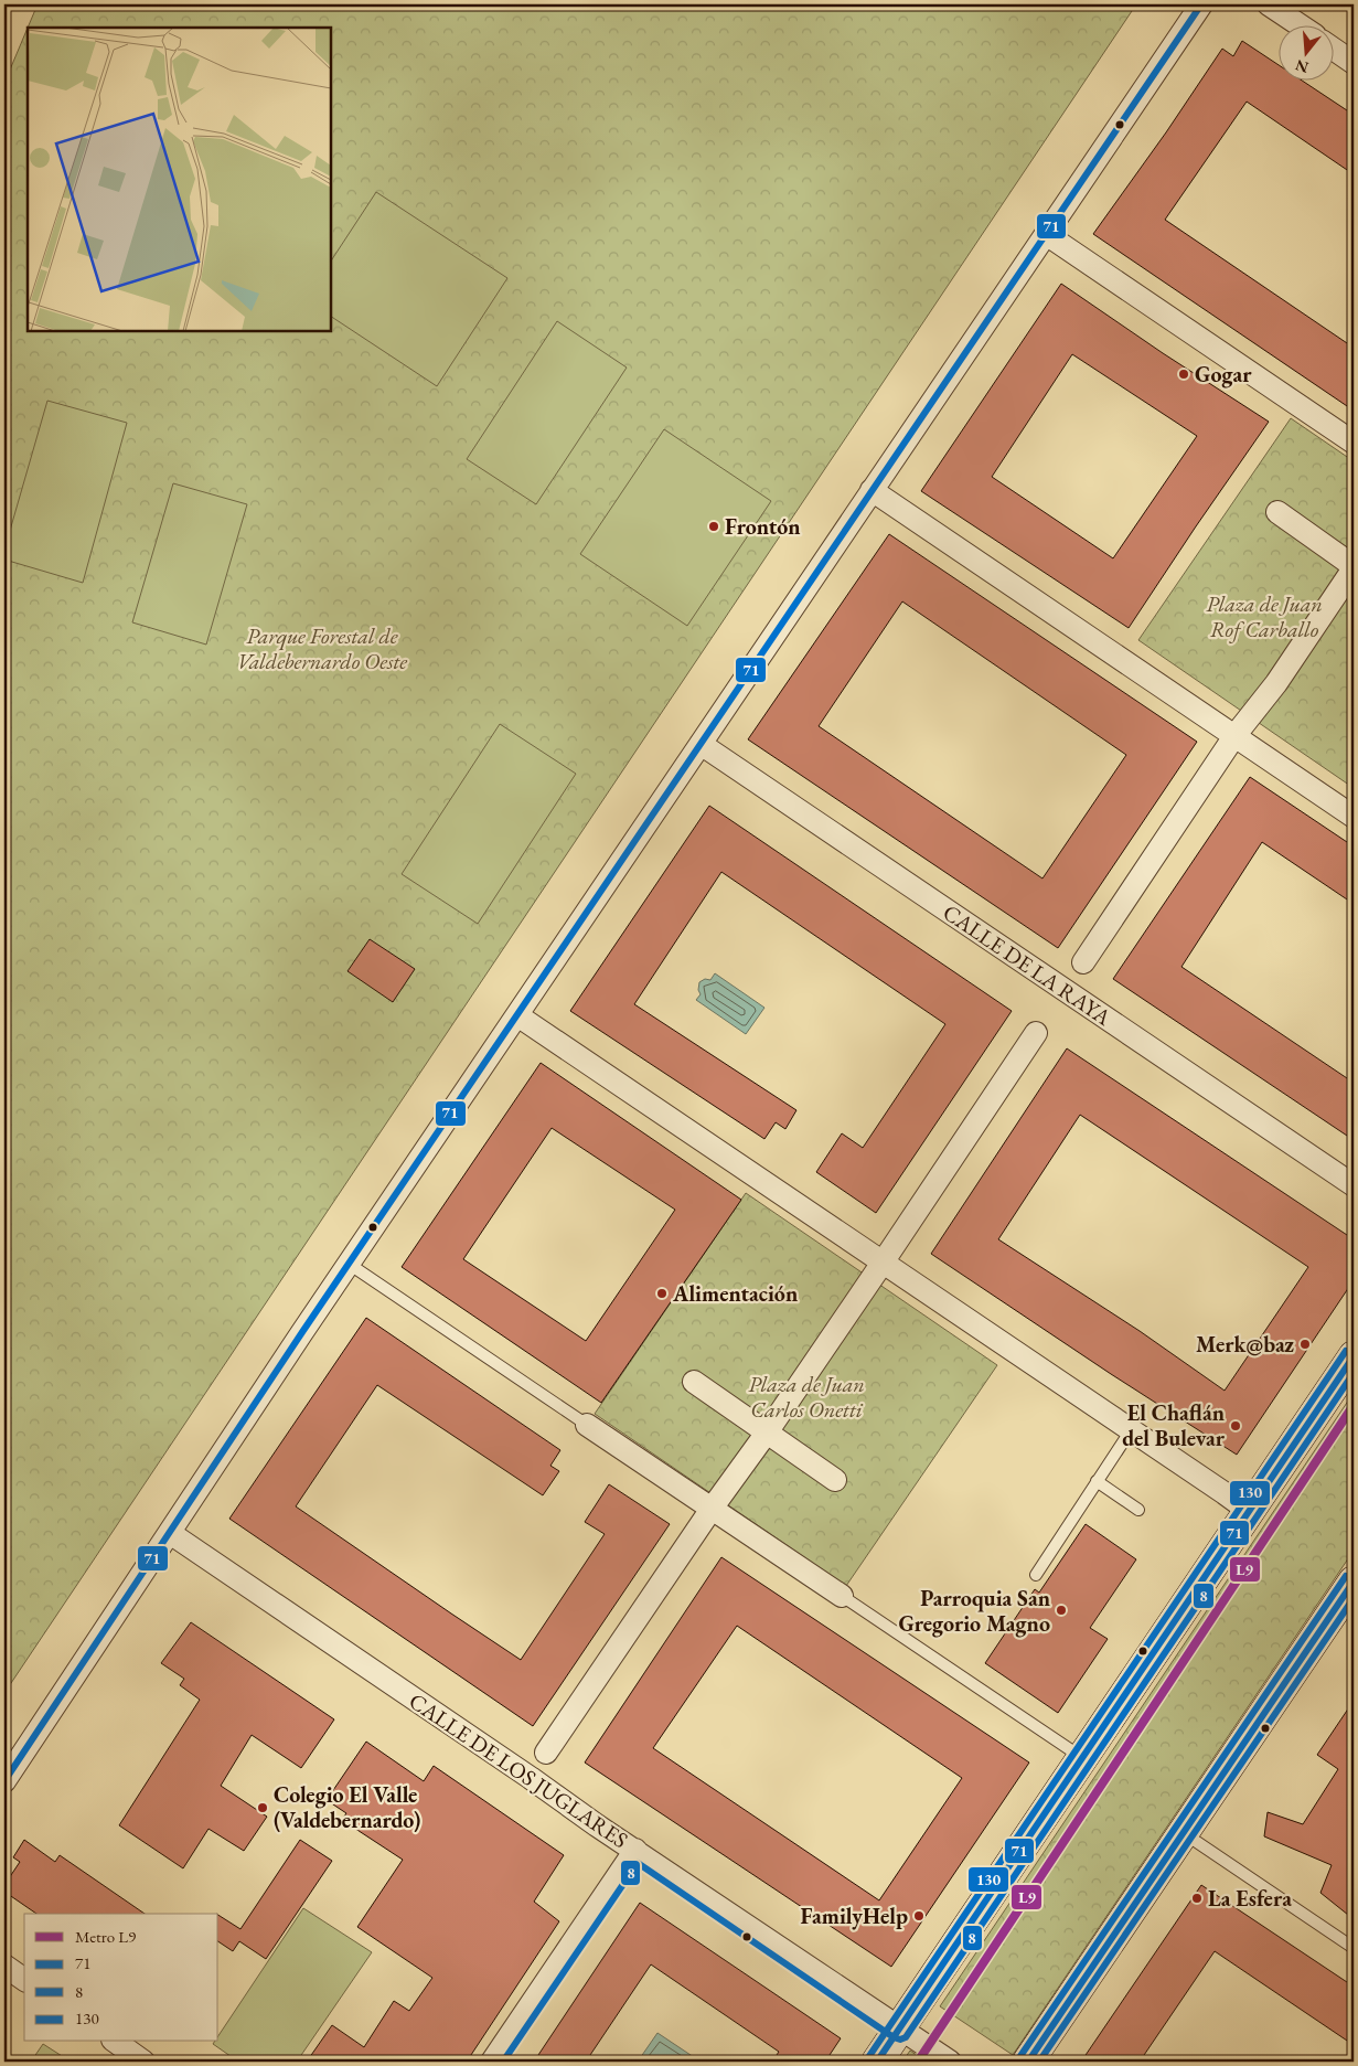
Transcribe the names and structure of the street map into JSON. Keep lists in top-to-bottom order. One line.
{"streets":{"street":["CALLE DE LA RAYA","CALLE DE LOS JUGLARES"]},"parks":["Plaza de Juan Rof Carballo","Parque Forestal de Valdebernardo Oeste","Plaza de Juan Carlos Onetti"],"places":["Gogar","Frontón","Alimentación","Merk@baz","El Chaflán del Bulevar","Parroquia San Gregorio Magno","Colegio El Valle (Valdebernardo)","La Esfera","FamilyHelp"],"lines":["transit line 71","transit line 130","transit line 8","metro line L9"],"legend":["Metro L9","71","8","130"],"north":"bottom"}
